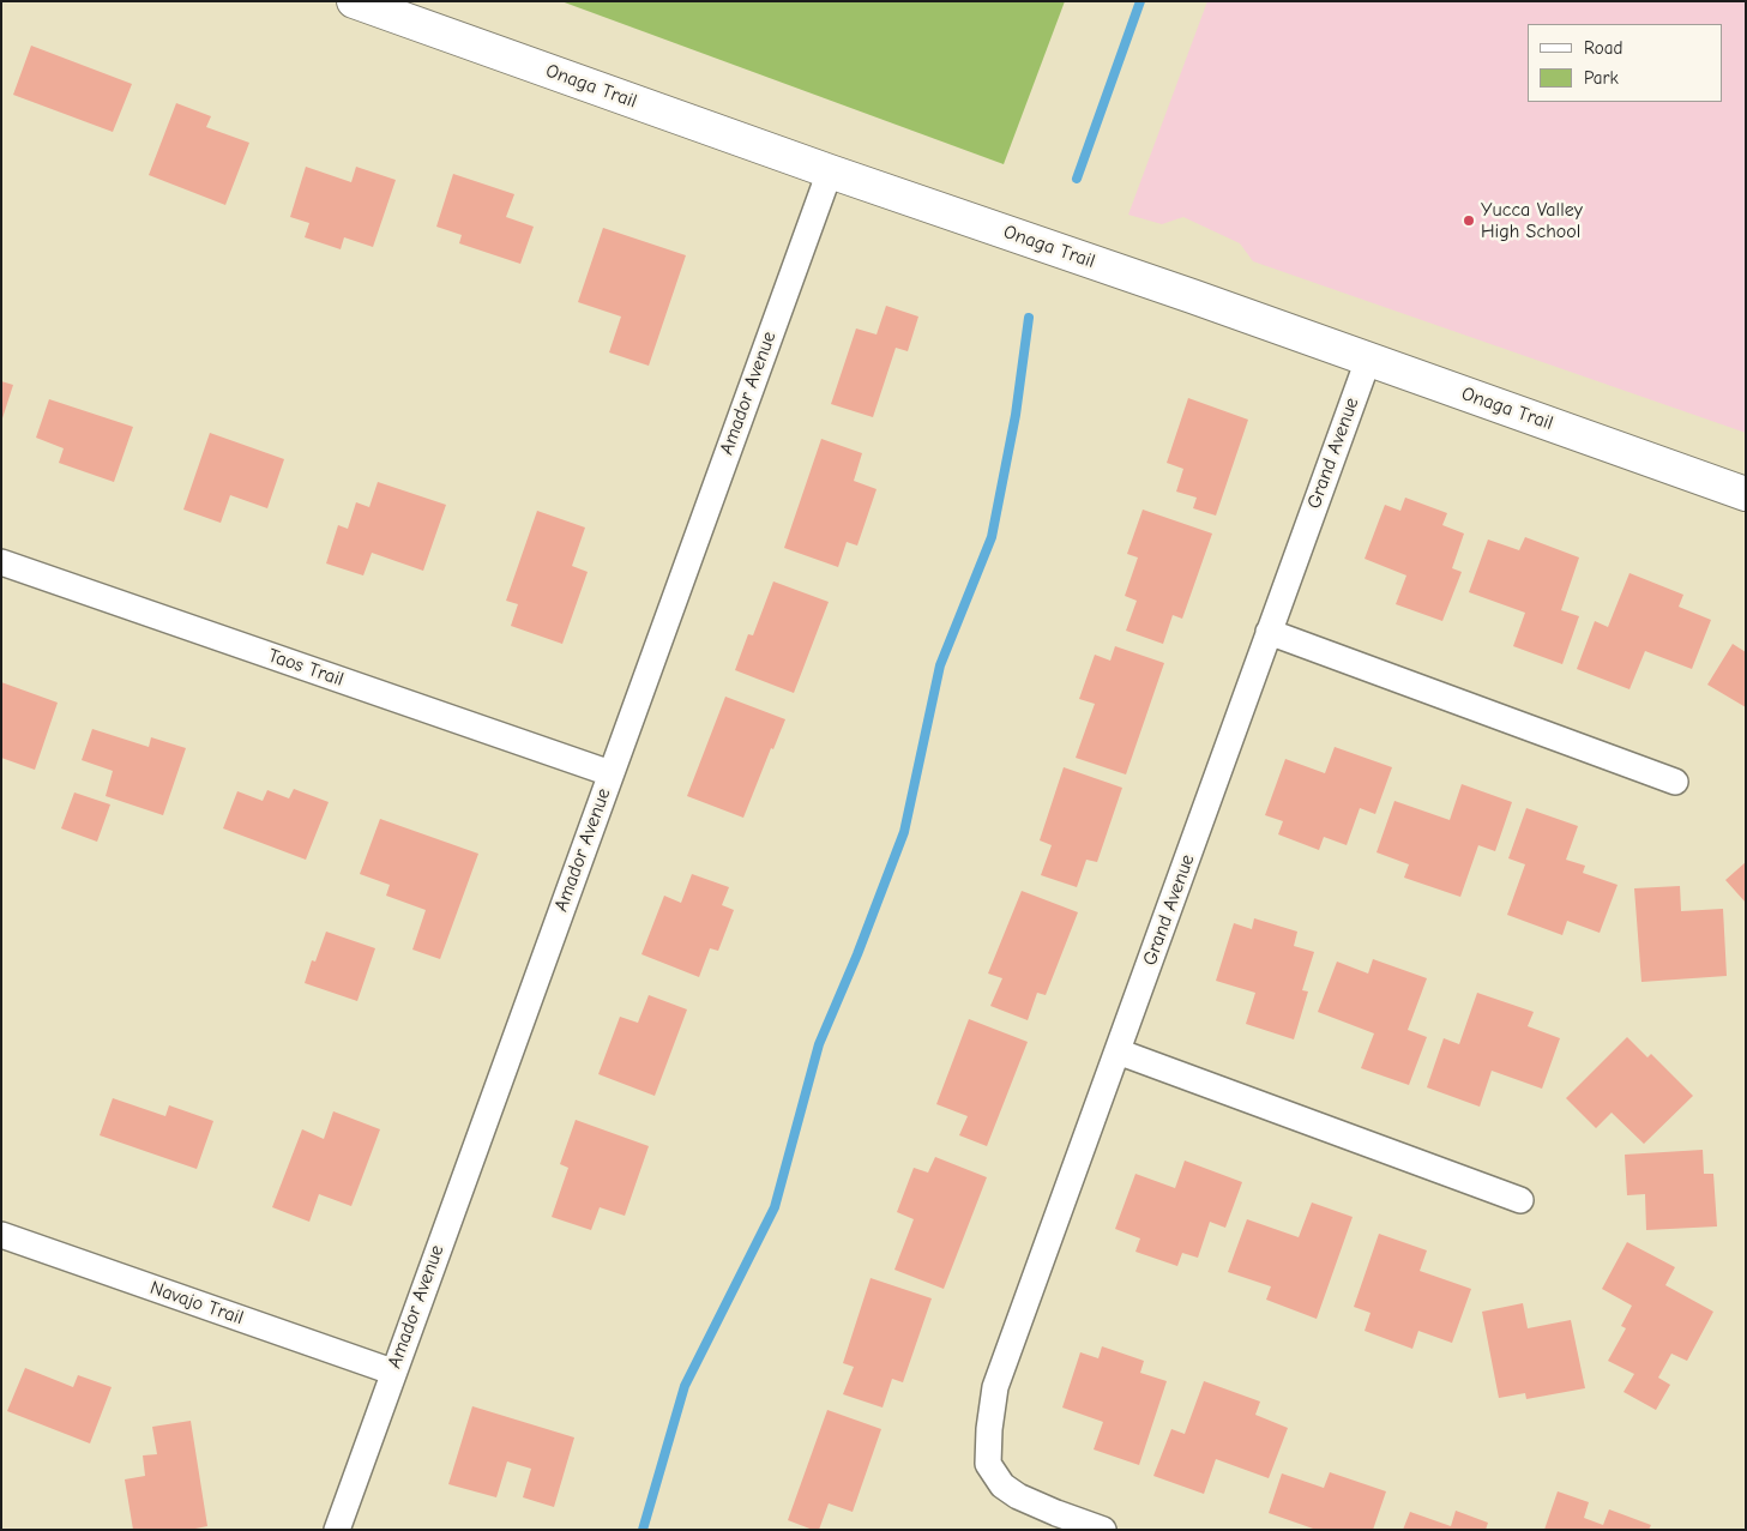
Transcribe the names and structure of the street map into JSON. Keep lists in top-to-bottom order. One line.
{"streets":{"street":["Onaga Trail","Amador Avenue","Grand Avenue","Taos Trail","Navajo Trail"]},"crossings":[["Onaga Trail","Amador Avenue"],["Onaga Trail","Grand Avenue"],["Amador Avenue","Taos Trail"],["Amador Avenue","Navajo Trail"]],"places":["Yucca Valley High School"],"legend":["Road","Park"]}
